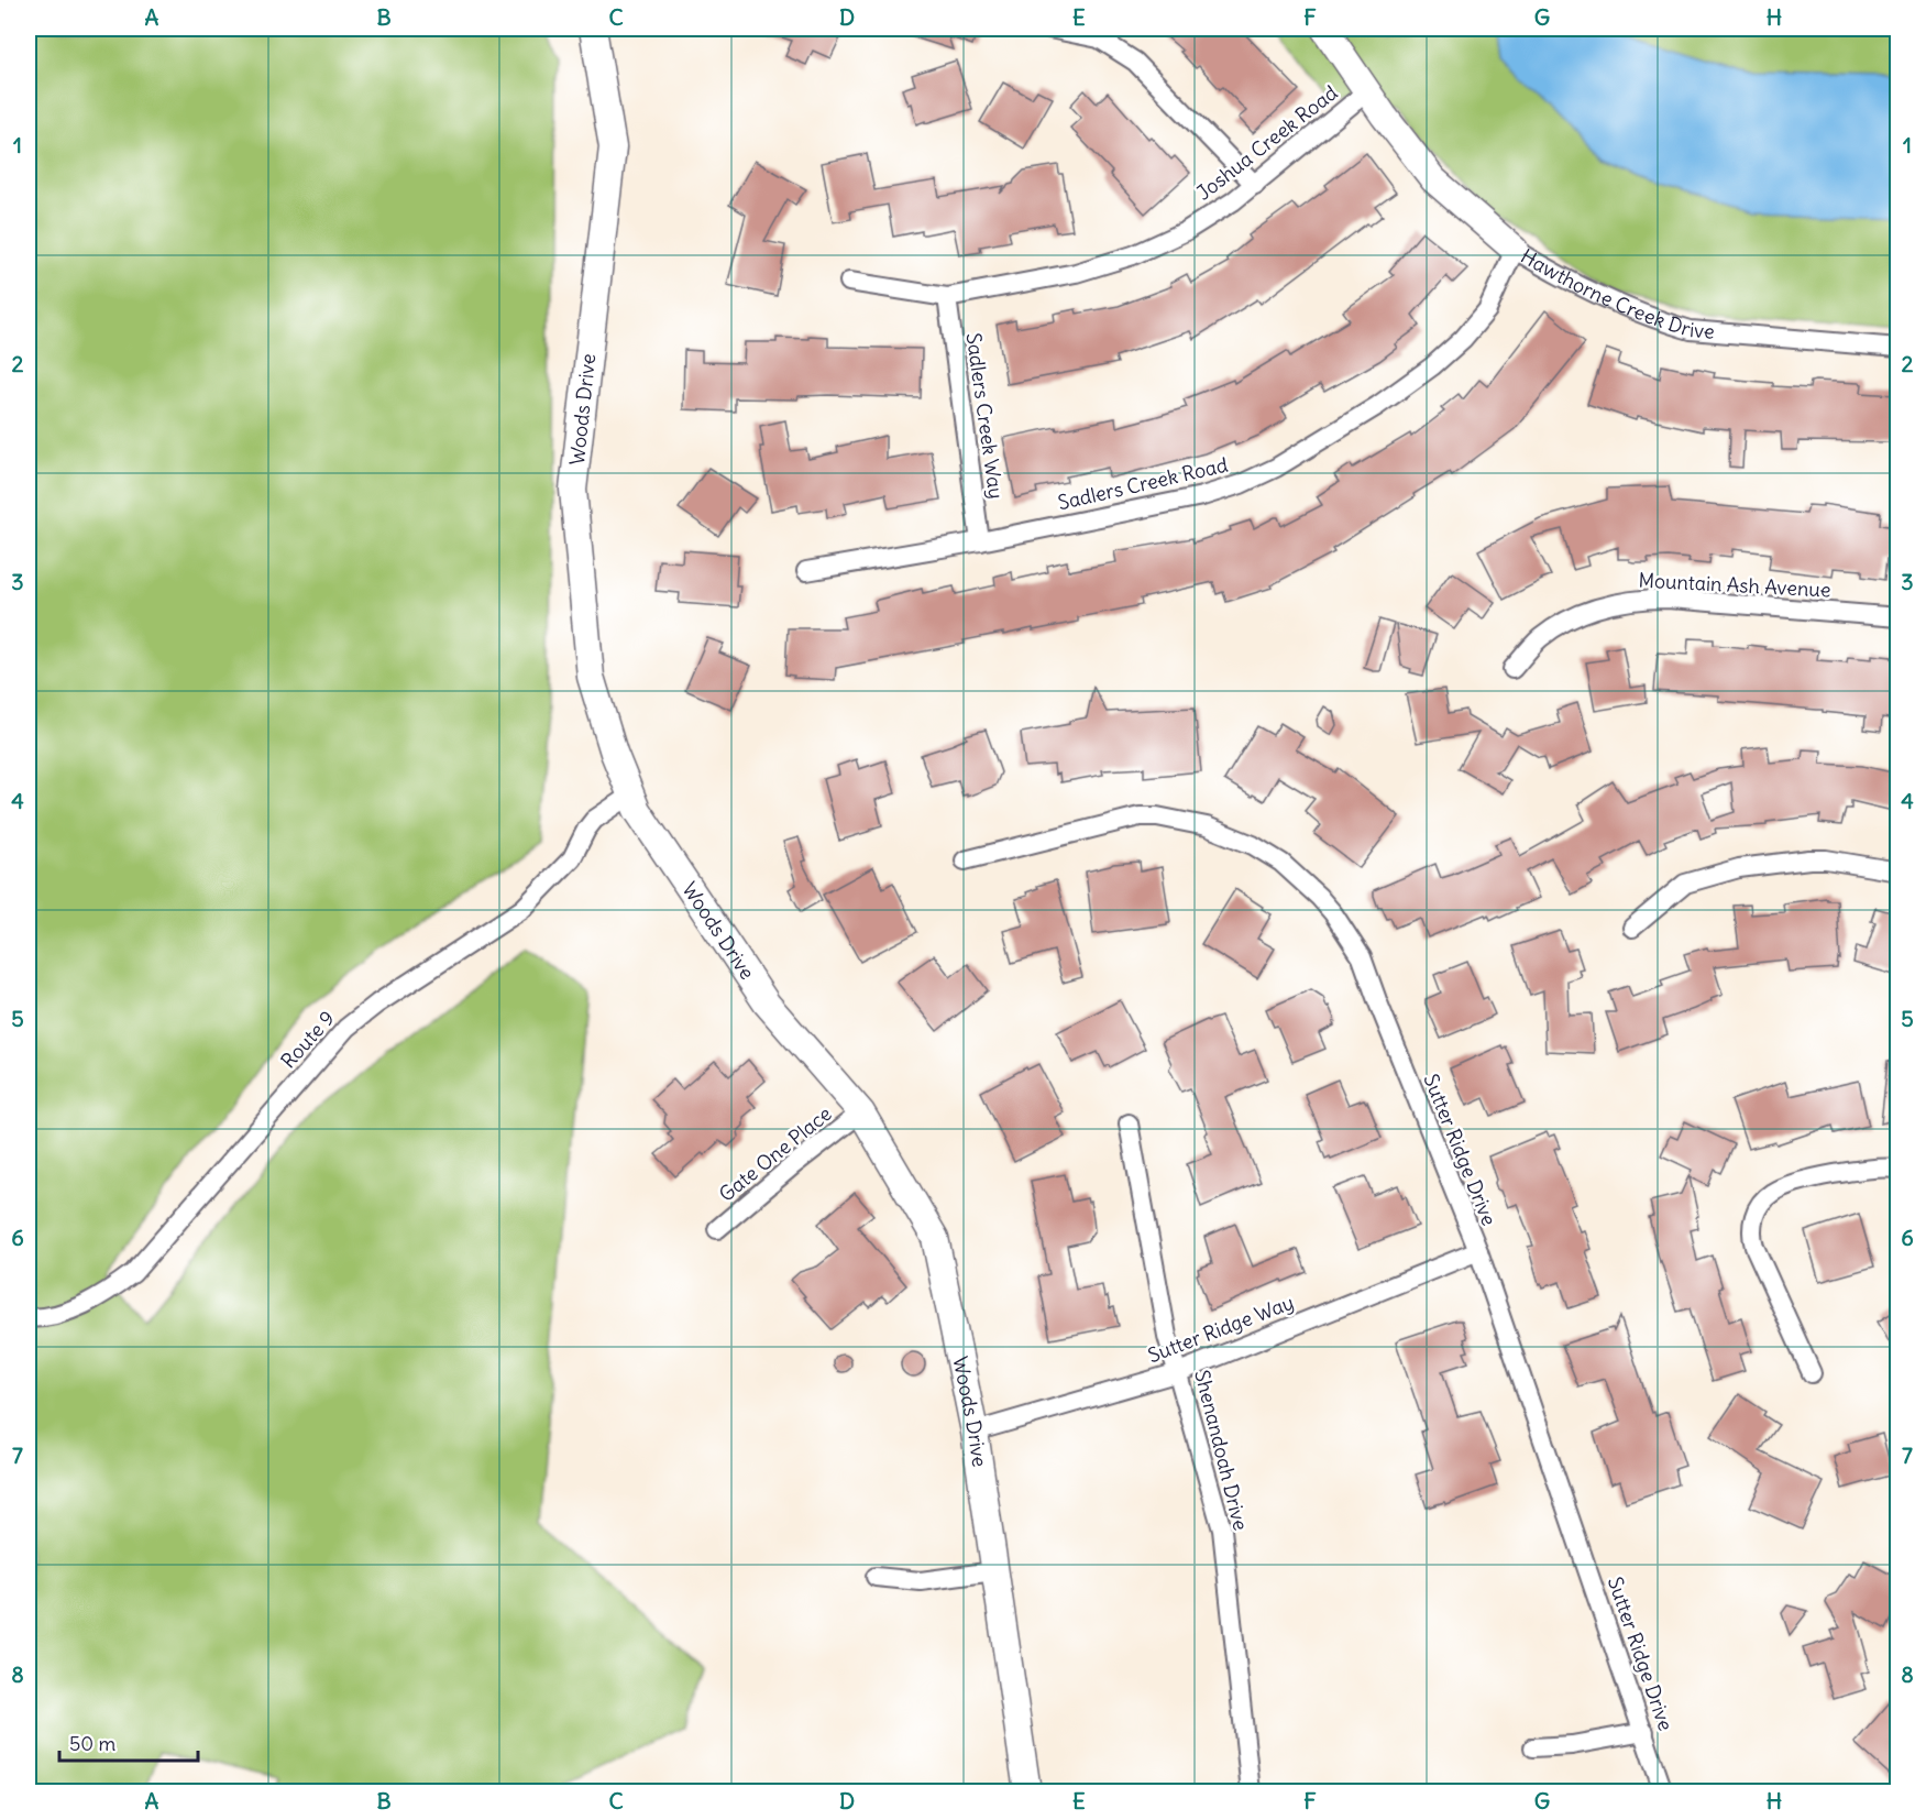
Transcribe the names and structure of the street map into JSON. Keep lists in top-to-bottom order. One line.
{"streets":{"street":["Joshua Creek Road","Hawthorne Creek Drive","Woods Drive","Sadlers Creek Way","Sadlers Creek Road","Mountain Ash Avenue","Route 9","Sutter Ridge Drive","Gate One Place","Sutter Ridge Way","Shenandoah Drive"]},"crossings":[["Joshua Creek Road","Hawthorne Creek Drive"],["Joshua Creek Road","Sadlers Creek Way"],["Hawthorne Creek Drive","Sadlers Creek Road"],["Woods Drive","Route 9"],["Woods Drive","Gate One Place"],["Woods Drive","Sutter Ridge Way"],["Sadlers Creek Way","Sadlers Creek Road"],["Sutter Ridge Drive","Sutter Ridge Way"],["Sutter Ridge Way","Shenandoah Drive"]],"scale_bar":"50 m","grid":{"columns":["A","B","C","D","E","F","G","H"],"rows":["1","2","3","4","5","6","7","8"]}}
